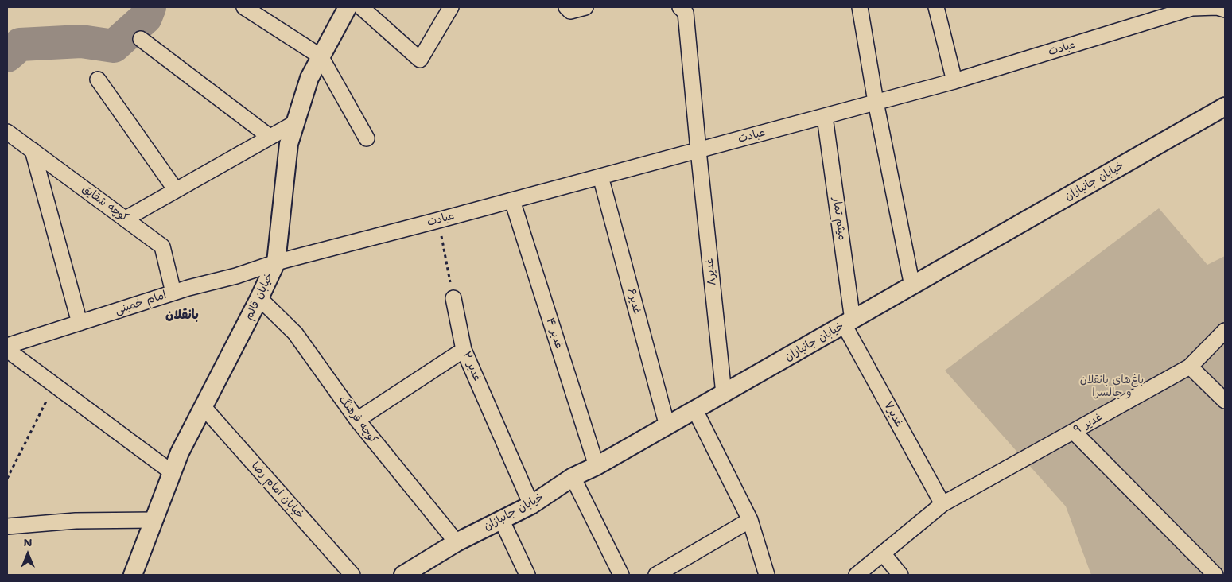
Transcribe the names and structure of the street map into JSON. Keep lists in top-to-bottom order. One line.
{"streets":{"street":["عبادت","خیابان جانبازان","کوچه شقایق","میثم تمار","غدیر۸","خیابان قائم","غدیر۶","امام خمینی","غدیر ۴","غدیر ۲","غدیر۷","کوچه فرهنگ","غدیر ۹","خیابان امام رضا"]},"crossings":[["عبادت","میثم تمار"],["عبادت","غدیر۸"],["عبادت","خیابان قائم"],["عبادت","غدیر۶"],["عبادت","امام خمینی"],["عبادت","غدیر ۴"],["خیابان جانبازان","میثم تمار"],["خیابان جانبازان","غدیر۸"],["خیابان جانبازان","غدیر۶"],["خیابان جانبازان","غدیر ۴"],["خیابان جانبازان","غدیر ۲"],["خیابان جانبازان","غدیر۷"],["خیابان جانبازان","کوچه فرهنگ"],["کوچه شقایق","امام خمینی"],["میثم تمار","غدیر۷"],["خیابان قائم","امام خمینی"],["خیابان قائم","کوچه فرهنگ"],["خیابان قائم","خیابان امام رضا"],["غدیر۷","غدیر ۹"]],"districts":["بانقلان"],"parks":["باغ‌های بانقلان و چالسرا"],"north":"top"}
